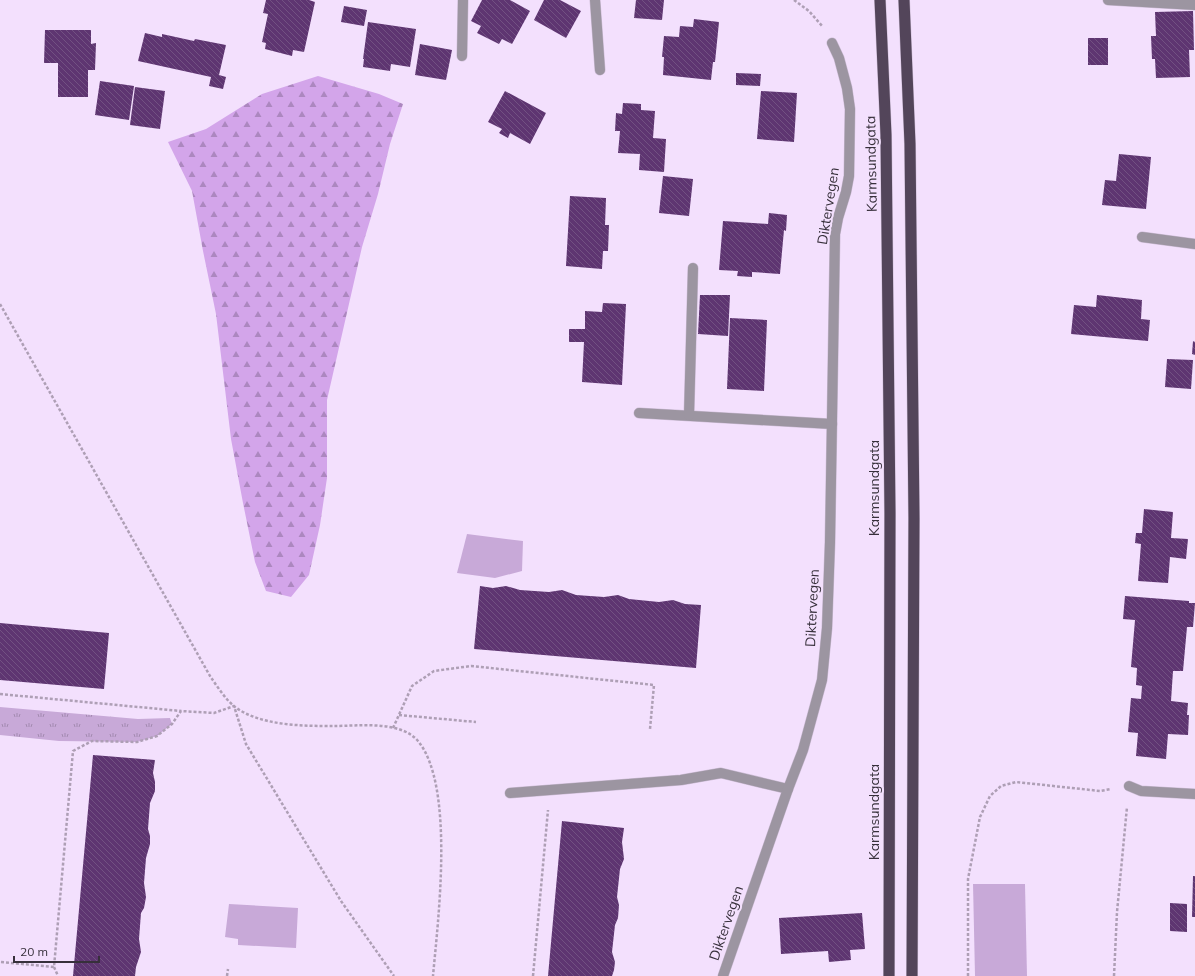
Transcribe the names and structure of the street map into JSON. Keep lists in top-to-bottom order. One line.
{"streets":{"highway":["Karmsundgata"],"street":["Diktervegen"]},"scale_bar":"20 m"}
